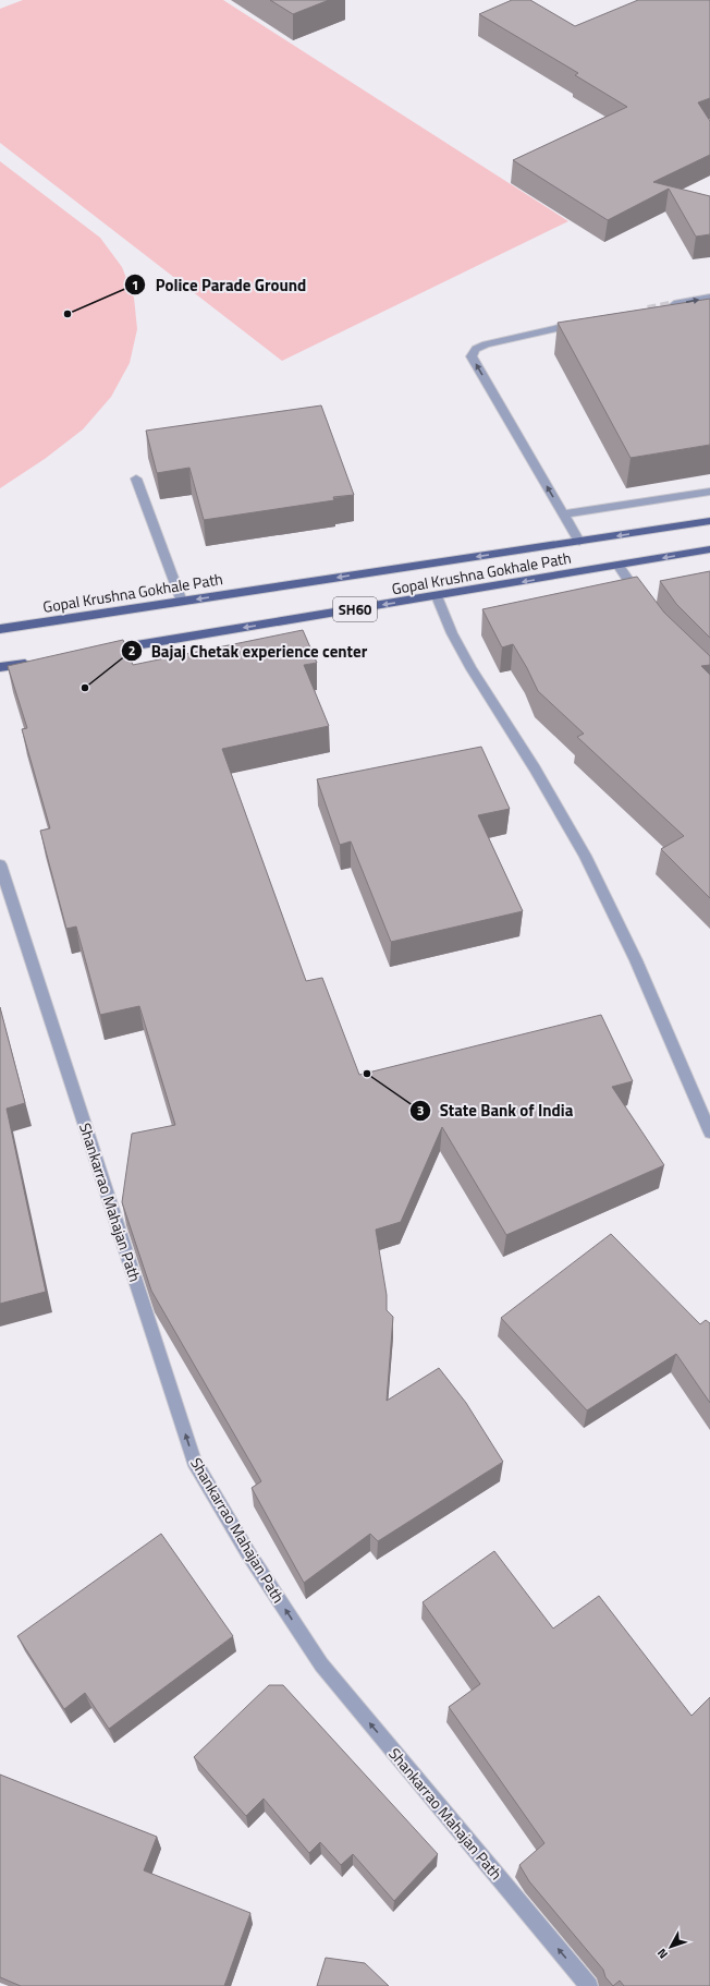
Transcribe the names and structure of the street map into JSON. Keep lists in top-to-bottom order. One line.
{"streets":{"main road":["Gopal Krushna Gokhale Path","SH60"],"street":["Shankarrao Mahajan Path"]},"one_way":["Gopal Krushna Gokhale Path","Shankarrao Mahajan Path"],"places":["Police Parade Ground","Bajaj Chetak experience center","State Bank of India"],"north":"bottom left"}
